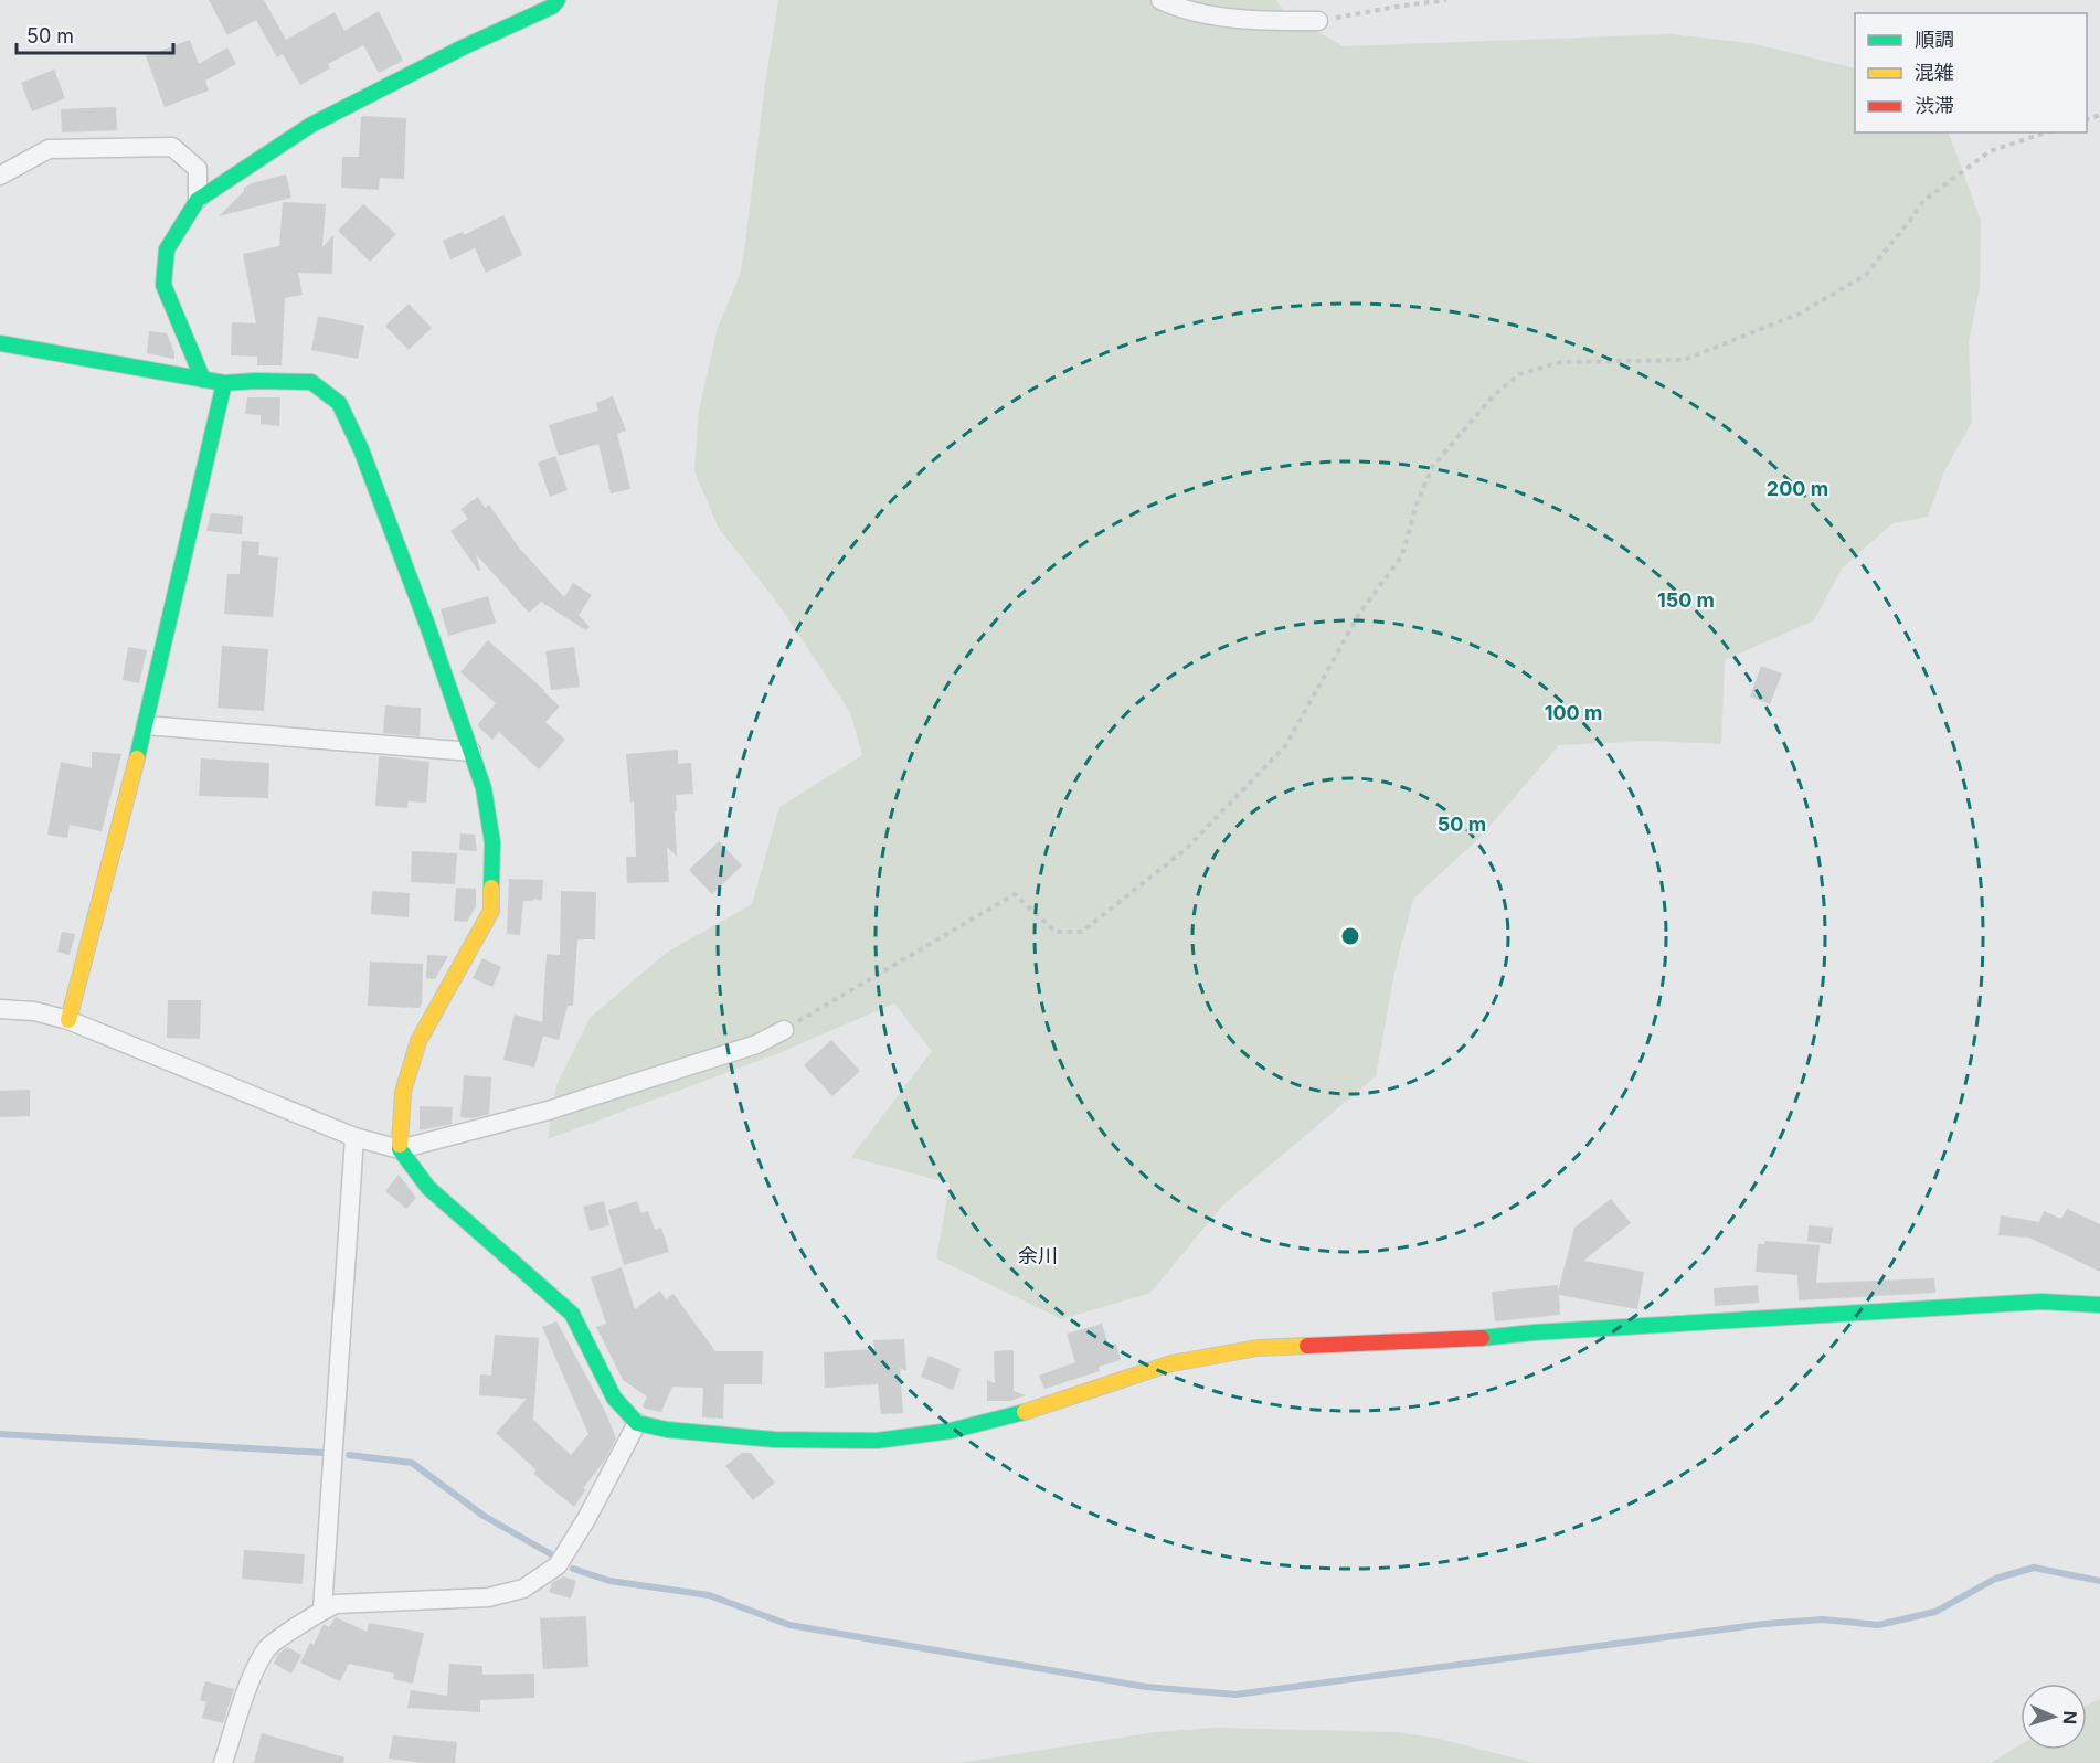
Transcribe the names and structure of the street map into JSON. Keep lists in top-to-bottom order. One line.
{"districts":["余川"],"legend":["順調","混雑","渋滞"],"scale_bar":"50 m","north":"right","rings":["200 m","150 m","100 m","50 m"]}
